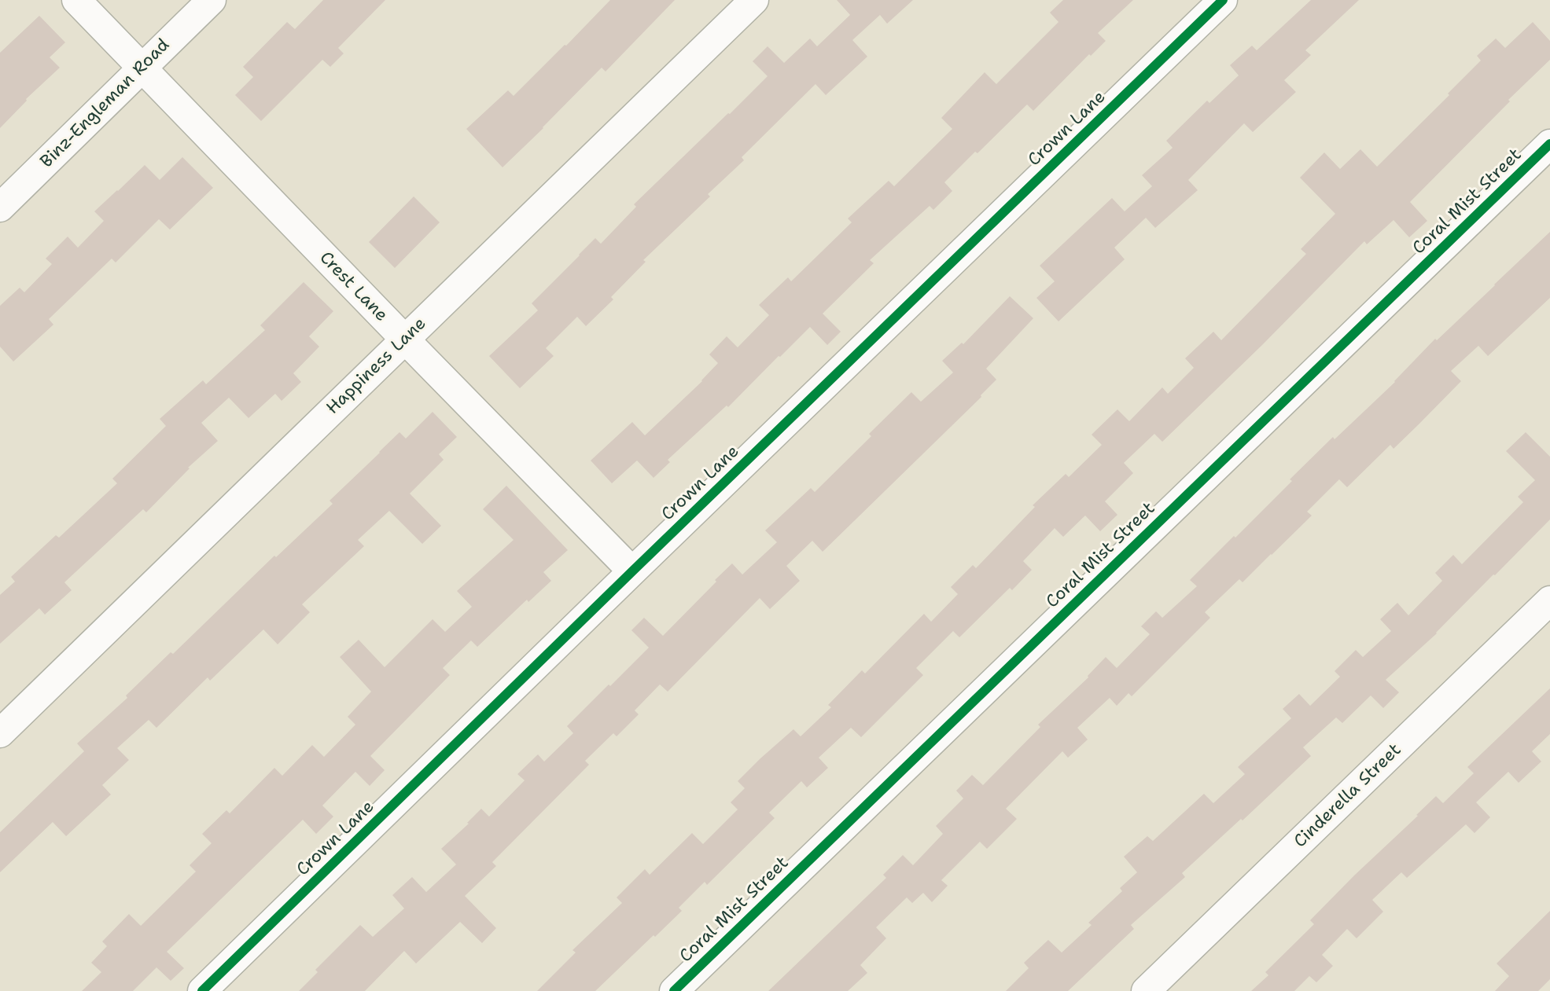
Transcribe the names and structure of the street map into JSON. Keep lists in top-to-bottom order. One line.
{"streets":{"street":["Binz-Engleman Road","Crown Lane","Coral Mist Street","Crest Lane","Happiness Lane","Cinderella Street"]},"crossings":[["Binz-Engleman Road","Crest Lane"],["Crown Lane","Crest Lane"],["Crest Lane","Happiness Lane"]]}
